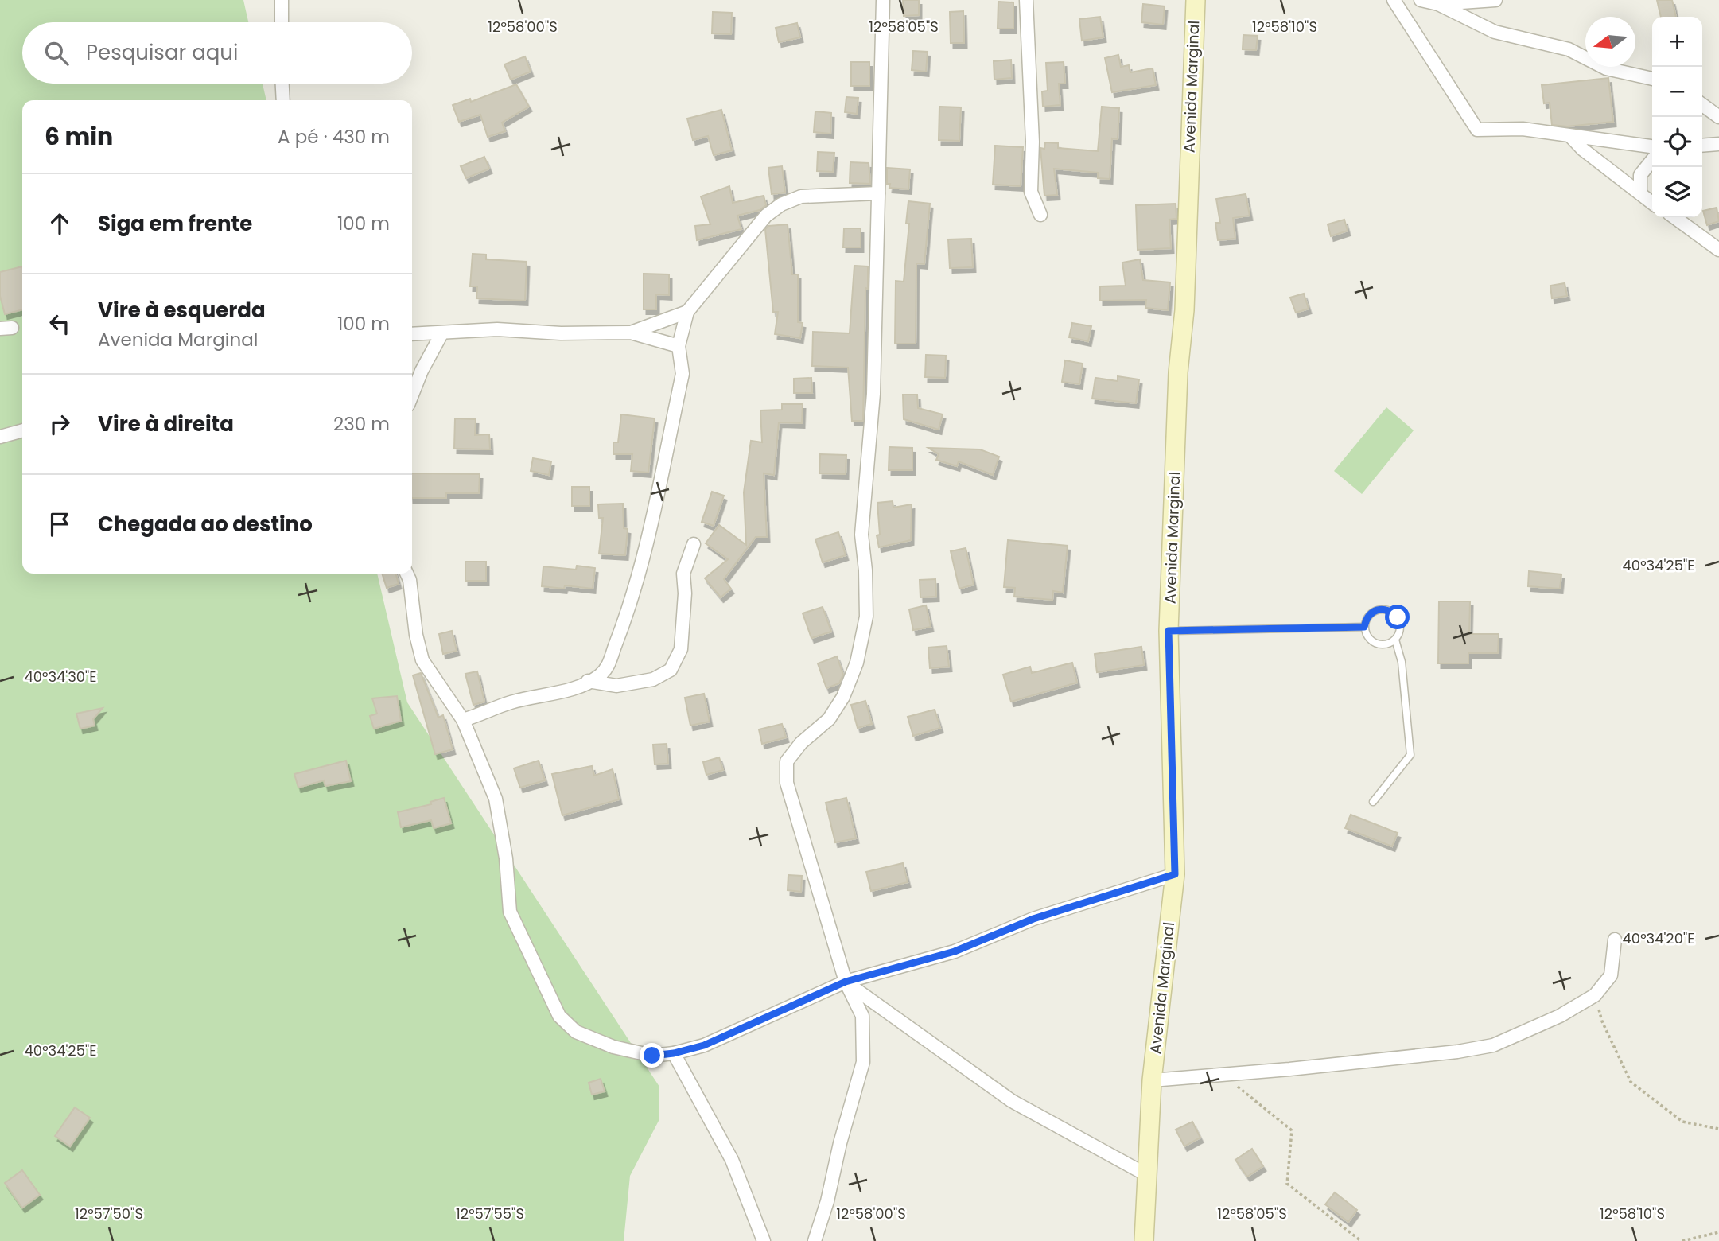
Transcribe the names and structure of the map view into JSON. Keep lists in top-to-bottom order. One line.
{"streets":{"street":["Avenida Marginal"]},"north":"left","page":{"map_buttons":["+","−"],"search":"Pesquisar aqui","heading":["6 min","A pé · 430 m"],"list":[["Siga em frente","100 m"],["Vire à esquerda","Avenida Marginal","100 m"],["Vire à direita","230 m"],"Chegada ao destino"]},"coordinates":["12°58'00\"S","12°58'05\"S","12°58'10\"S","40°34'25\"E","40°34'30\"E","40°34'20\"E","12°57'50\"S","12°57'55\"S"]}
